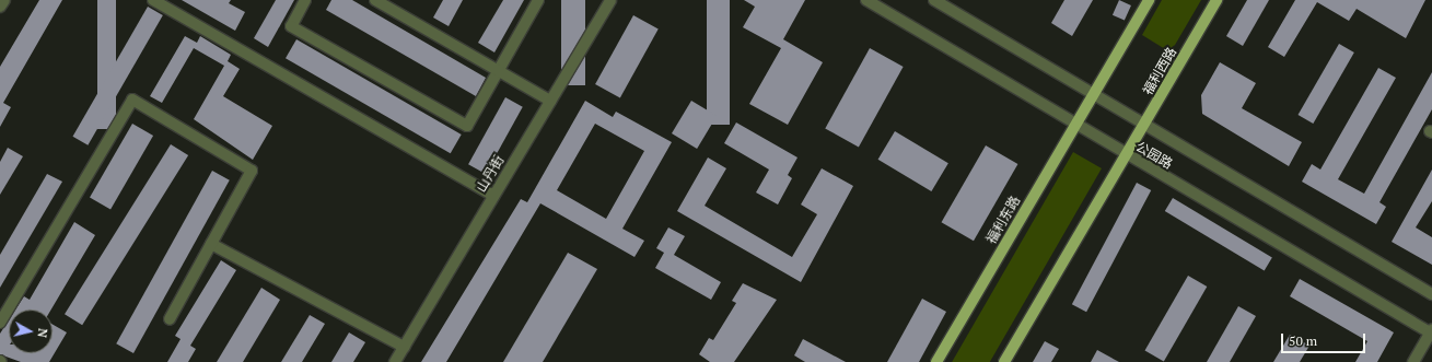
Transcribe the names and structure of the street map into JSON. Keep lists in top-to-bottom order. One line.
{"streets":{"main road":["福利西路","福利东路"],"street":["公园路","山丹街"]},"crossings":[["福利西路","公园路"],["公园路","福利东路"]],"scale_bar":"50 m","north":"right"}
